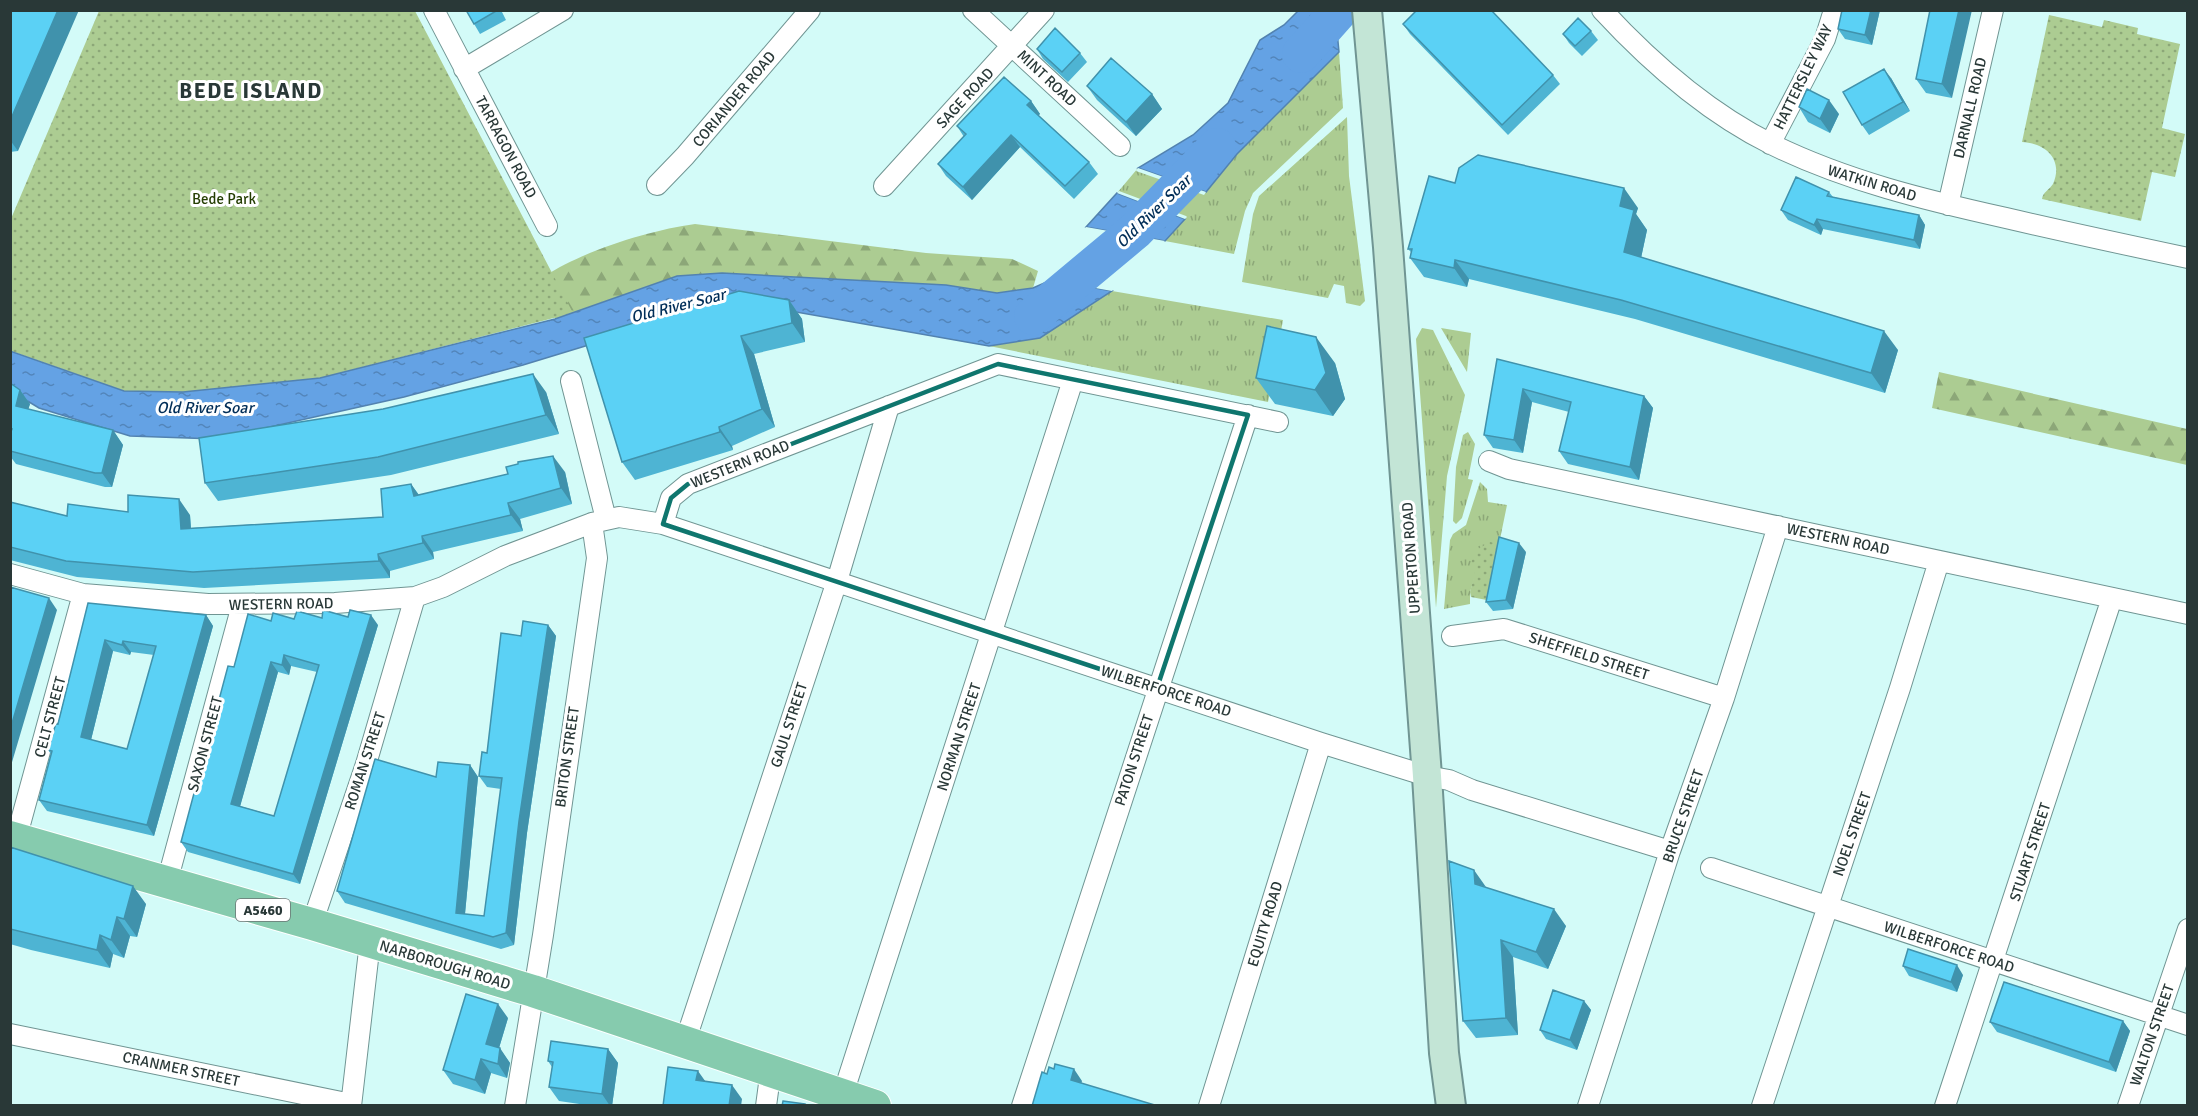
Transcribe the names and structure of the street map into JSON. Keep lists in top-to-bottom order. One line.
{"streets":{"main road":["A5460","NARBOROUGH ROAD"],"street":["HATTERSLEY WAY","MINT ROAD","SAGE ROAD","CORIANDER ROAD","DARNALL ROAD","TARRAGON ROAD","WATKIN ROAD","WESTERN ROAD","UPPERTON ROAD","SHEFFIELD STREET","WILBERFORCE ROAD","CELT STREET","GAUL STREET","NORMAN STREET","SAXON STREET","BRITON STREET","PATON STREET","ROMAN STREET","BRUCE STREET","NOEL STREET","STUART STREET","EQUITY ROAD","WALTON STREET","CRANMER STREET"]},"crossings":[["HATTERSLEY WAY","WATKIN ROAD"],["MINT ROAD","SAGE ROAD"],["DARNALL ROAD","WATKIN ROAD"],["WESTERN ROAD","WILBERFORCE ROAD"],["WESTERN ROAD","CELT STREET"],["WESTERN ROAD","GAUL STREET"],["WESTERN ROAD","NORMAN STREET"],["WESTERN ROAD","SAXON STREET"],["WESTERN ROAD","BRITON STREET"],["WESTERN ROAD","PATON STREET"],["WESTERN ROAD","ROMAN STREET"],["WESTERN ROAD","BRUCE STREET"],["WESTERN ROAD","NOEL STREET"],["WESTERN ROAD","STUART STREET"],["UPPERTON ROAD","WILBERFORCE ROAD"],["SHEFFIELD STREET","BRUCE STREET"],["WILBERFORCE ROAD","GAUL STREET"],["WILBERFORCE ROAD","NORMAN STREET"],["WILBERFORCE ROAD","PATON STREET"],["WILBERFORCE ROAD","BRUCE STREET"],["WILBERFORCE ROAD","NOEL STREET"],["WILBERFORCE ROAD","STUART STREET"],["WILBERFORCE ROAD","EQUITY ROAD"],["WILBERFORCE ROAD","WALTON STREET"],["CELT STREET","NARBOROUGH ROAD"],["GAUL STREET","NARBOROUGH ROAD"],["NORMAN STREET","NARBOROUGH ROAD"],["SAXON STREET","NARBOROUGH ROAD"],["BRITON STREET","NARBOROUGH ROAD"],["ROMAN STREET","NARBOROUGH ROAD"]],"districts":["BEDE ISLAND"],"water":["Old River Soar"],"parks":["Bede Park"]}
